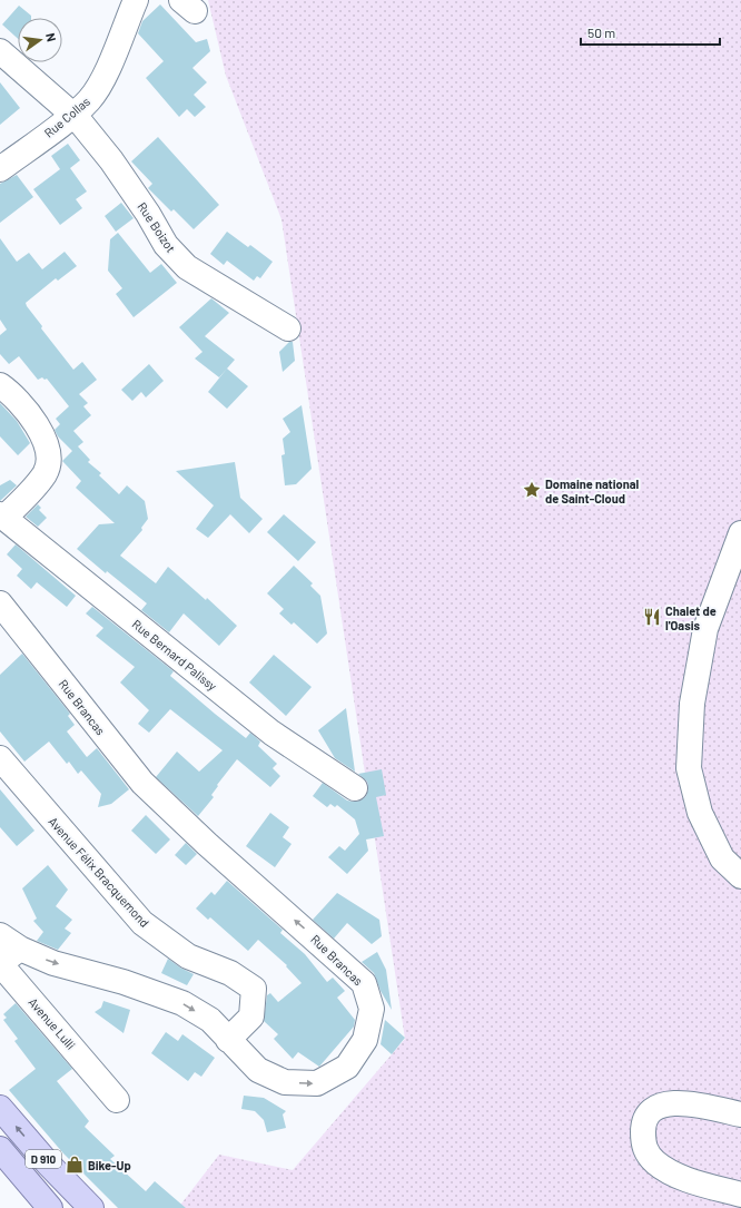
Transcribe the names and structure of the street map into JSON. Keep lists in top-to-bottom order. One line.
{"streets":{"main road":["D 910"],"street":["Rue Collas","Rue Boizot","Rue Bernard Palissy","Rue Brancas","Avenue Félix Bracquemond","Avenue Lulli"]},"crossings":[["Rue Collas","Rue Boizot"],["Rue Brancas","Avenue Félix Bracquemond"],["Rue Brancas","Avenue Lulli"]],"places":{"place":["Domaine national de Saint-Cloud"],"restaurant":["Chalet de l'Oasis"],"shop":["Bike-Up"]},"scale_bar":"50 m","north":"right"}
